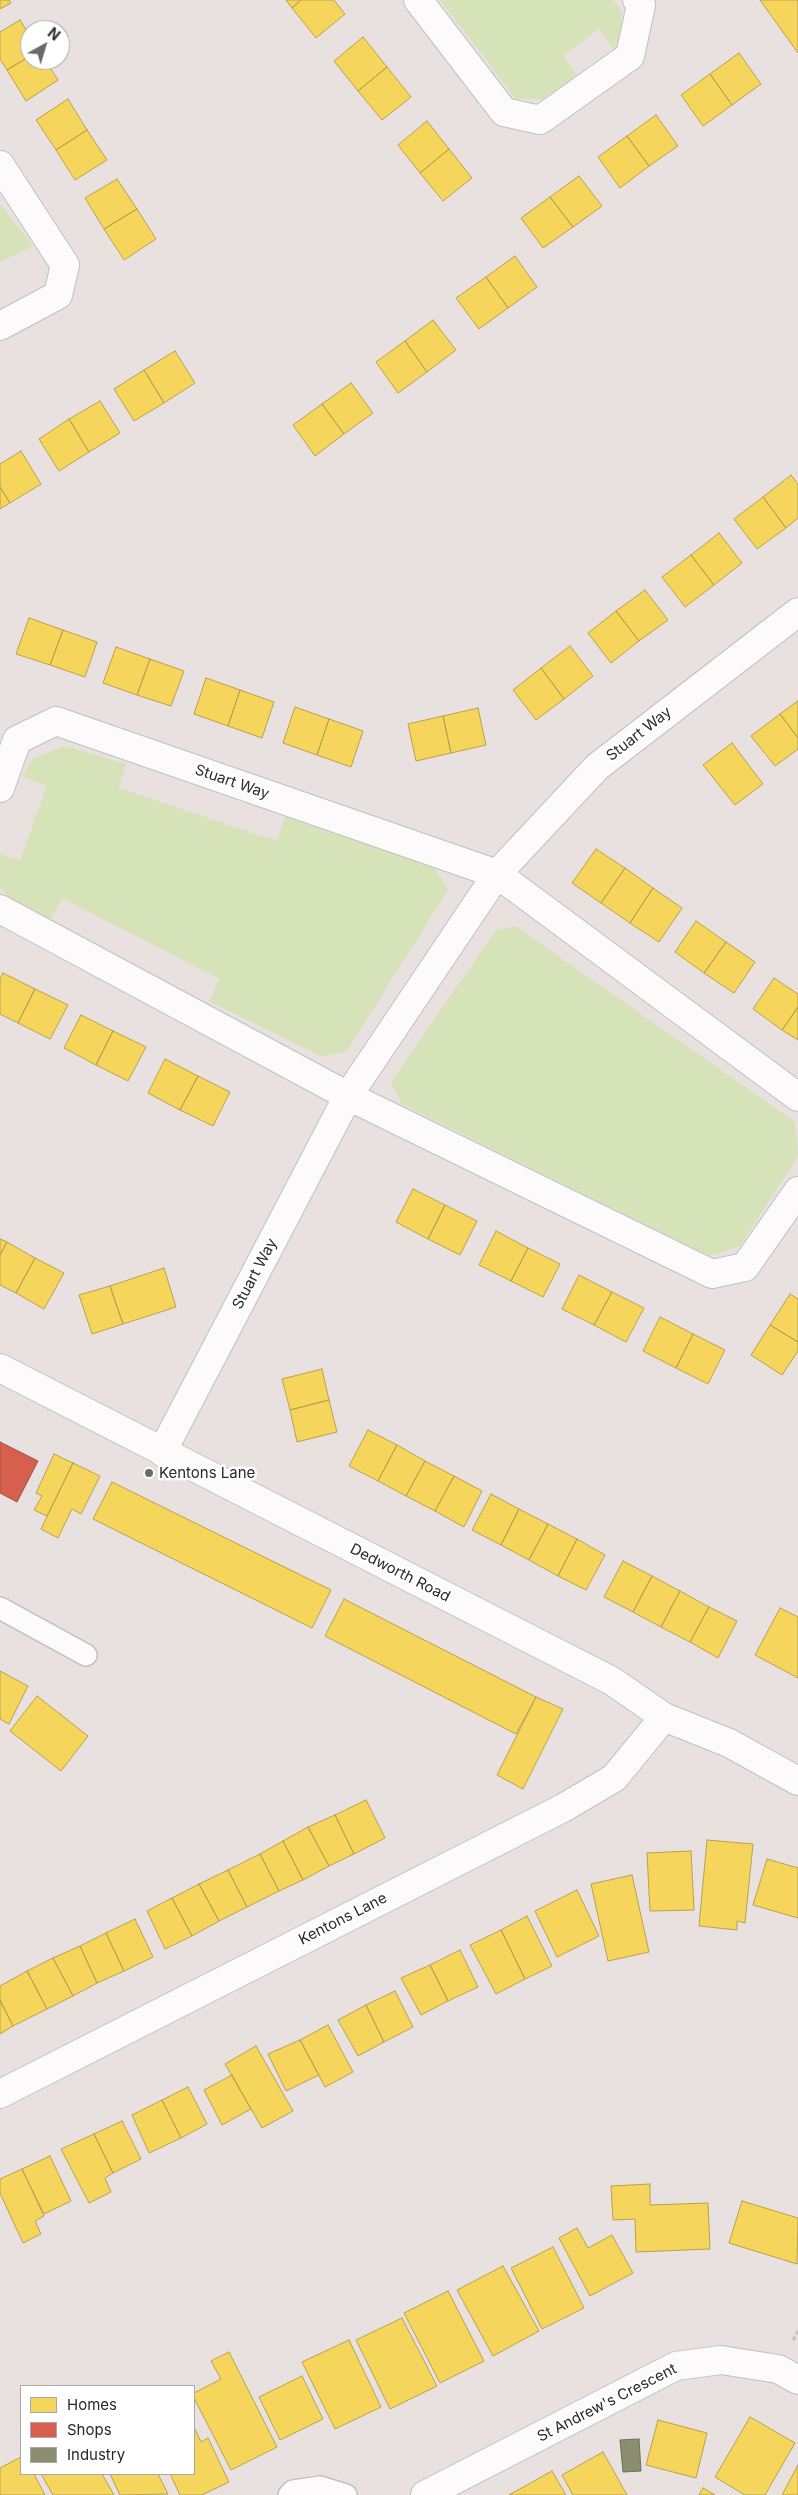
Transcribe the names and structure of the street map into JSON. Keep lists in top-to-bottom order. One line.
{"streets":{"street":["Stuart Way","Dedworth Road","Kentons Lane","St Andrew's Crescent"]},"crossings":[["Stuart Way","Dedworth Road"],["Dedworth Road","Kentons Lane"]],"places":["Kentons Lane"],"legend":["Homes","Shops","Industry"],"north":"top right"}
